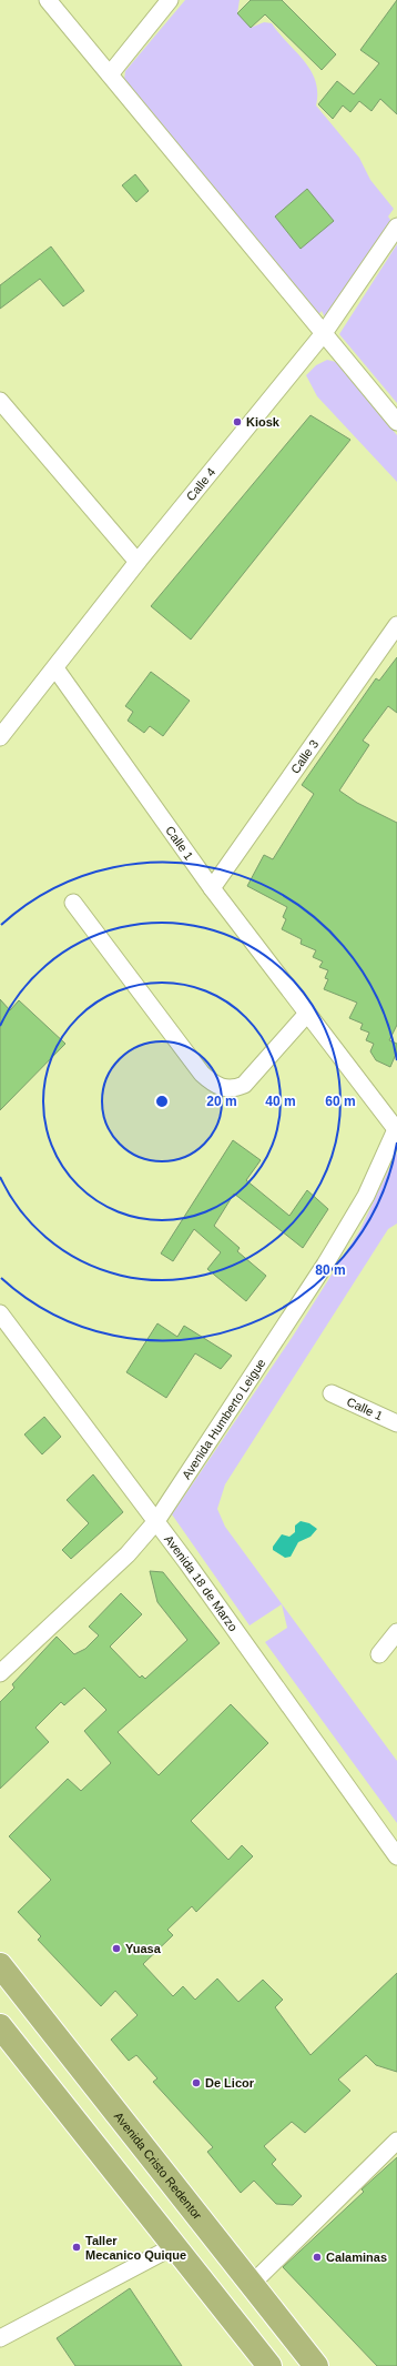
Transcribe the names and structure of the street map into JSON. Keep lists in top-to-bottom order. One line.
{"streets":{"highway":["Avenida Cristo Redentor"],"street":["Calle 4","Calle 3","Calle 1","Avenida Humberto Leigue","Avenida 18 de Marzo"]},"crossings":[["Calle 4","Calle 1"],["Calle 3","Calle 1"],["Calle 1","Avenida Humberto Leigue"],["Avenida Humberto Leigue","Avenida 18 de Marzo"]],"places":["Kiosk","Yuasa","De Licor","Taller Mecanico Quique","Calaminas"],"rings":["20 m","40 m","60 m","80 m"]}
